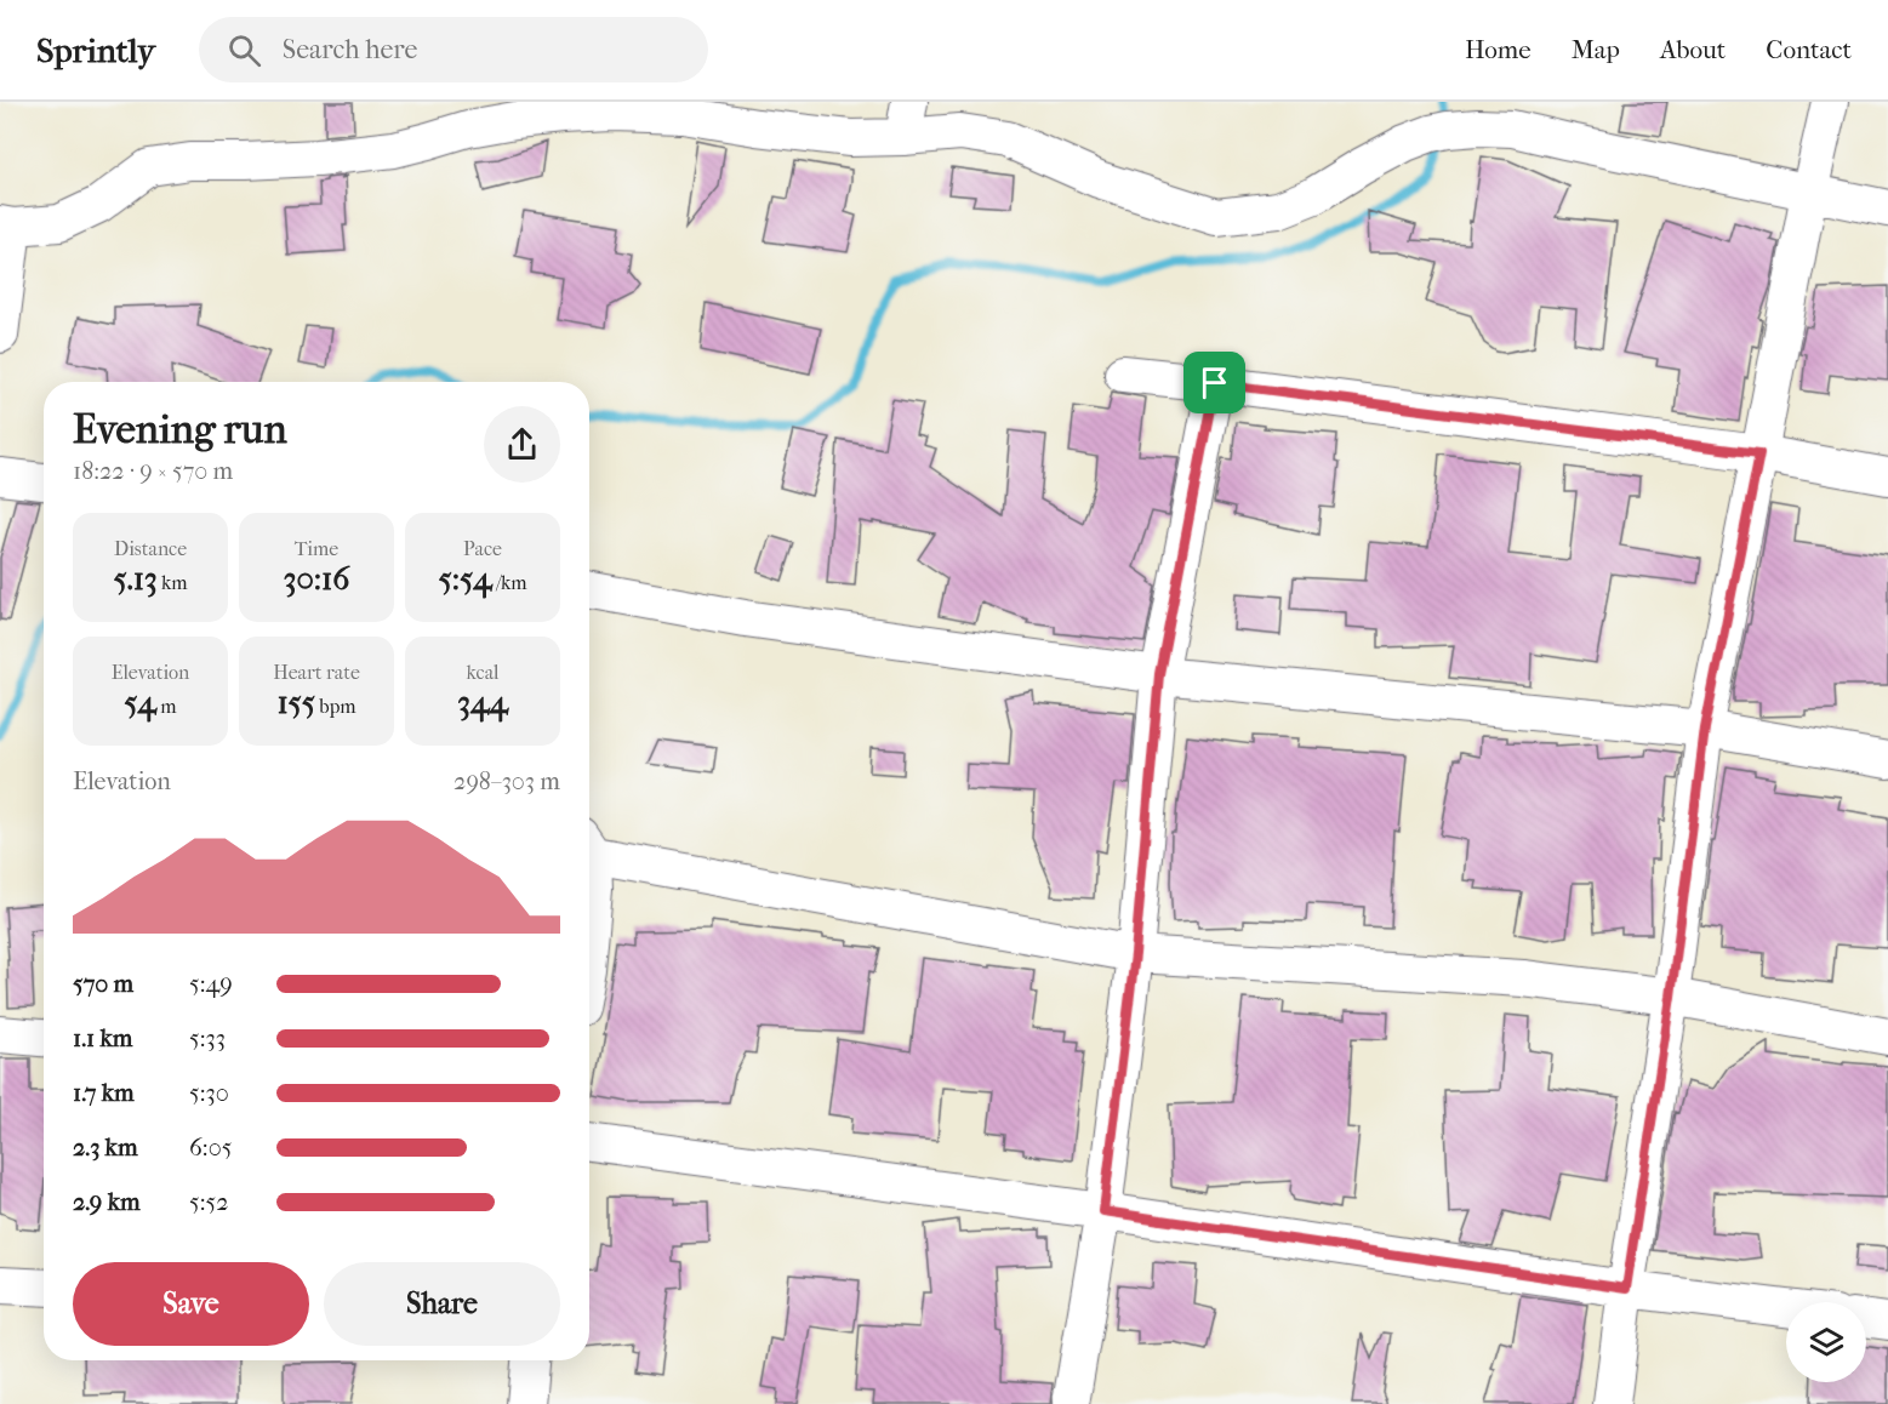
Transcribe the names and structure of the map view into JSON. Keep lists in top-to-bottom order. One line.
{"page":{"header":"Sprintly","search":"Search here","nav":["Home","Map","About","Contact"],"heading":["Evening run","18:22 · 9 × 570 m"],"stats":[["Distance","5.13 km"],["Time","30:16"],["Pace","5:54 /km"],["Elevation","54 m"],["Heart rate","155 bpm"],["kcal","344"]],"chart":["Elevation","298–303 m"],"list":[{"name":"570 m","note":"5:49"},{"name":"1.1 km","note":"5:33"},{"name":"1.7 km","note":"5:30"},{"name":"2.3 km","note":"6:05"},{"name":"2.9 km","note":"5:52"}],"buttons":["Save","Share"]}}
